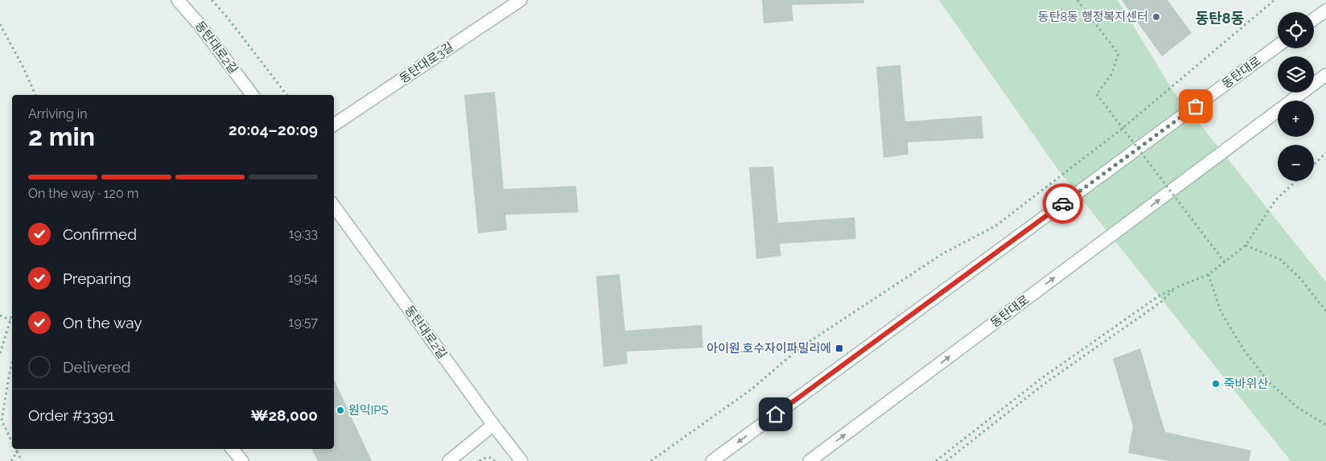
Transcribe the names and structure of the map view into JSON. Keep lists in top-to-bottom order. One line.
{"streets":{"main road":["동탄대로2길","동탄대로3길","동탄대로"]},"districts":["동탄8동"],"places":{"other":["동탄8동 행정복지센터","죽바위산","원익IPS"],"transit":["아이원.호수자이파밀리에"]},"page":{"map_buttons":["+","−"],"heading":["2 min","Arriving in","20:04–20:09"],"panel":["Order #3391","₩28,000"],"bar":"On the way · 120 m","list":[["Confirmed","19:33"],["Preparing","19:54"],["On the way","19:57"],"Delivered"]}}
